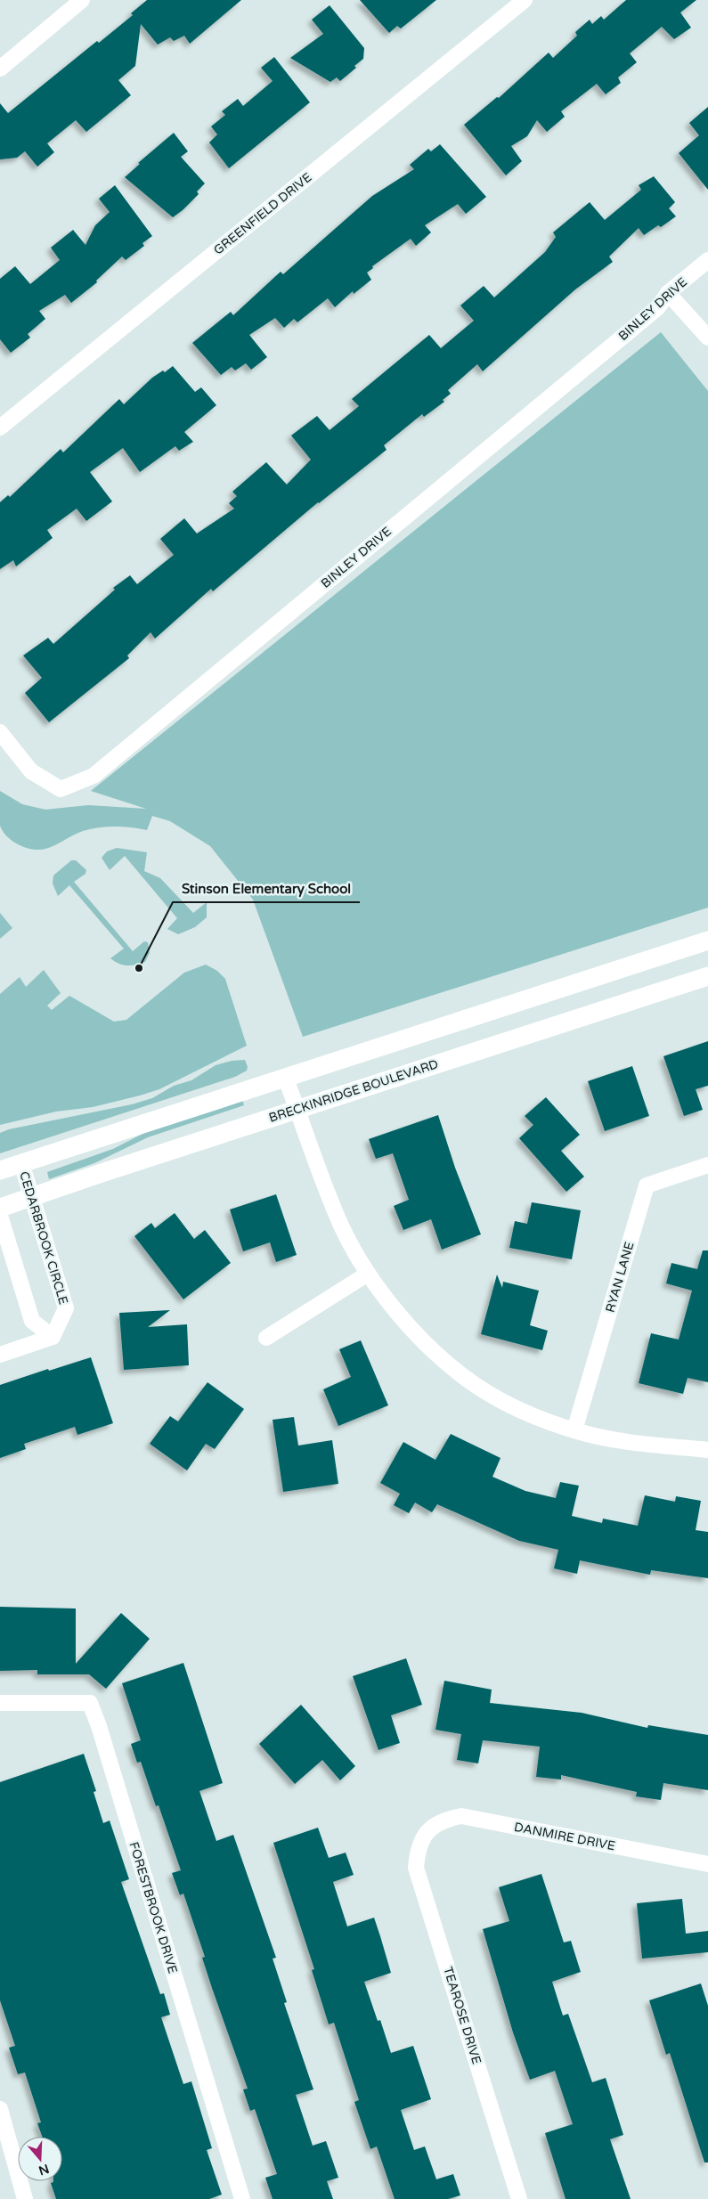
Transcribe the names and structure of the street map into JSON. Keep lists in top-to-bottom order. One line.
{"streets":{"street":["GREENFIELD DRIVE","BINLEY DRIVE","BRECKINRIDGE BOULEVARD","CEDARBROOK CIRCLE","RYAN LANE","DANMIRE DRIVE","FORESTBROOK DRIVE","TEAROSE DRIVE"]},"crossings":[["BRECKINRIDGE BOULEVARD","CEDARBROOK CIRCLE"],["DANMIRE DRIVE","TEAROSE DRIVE"]],"places":["Stinson Elementary School"],"north":"bottom"}
